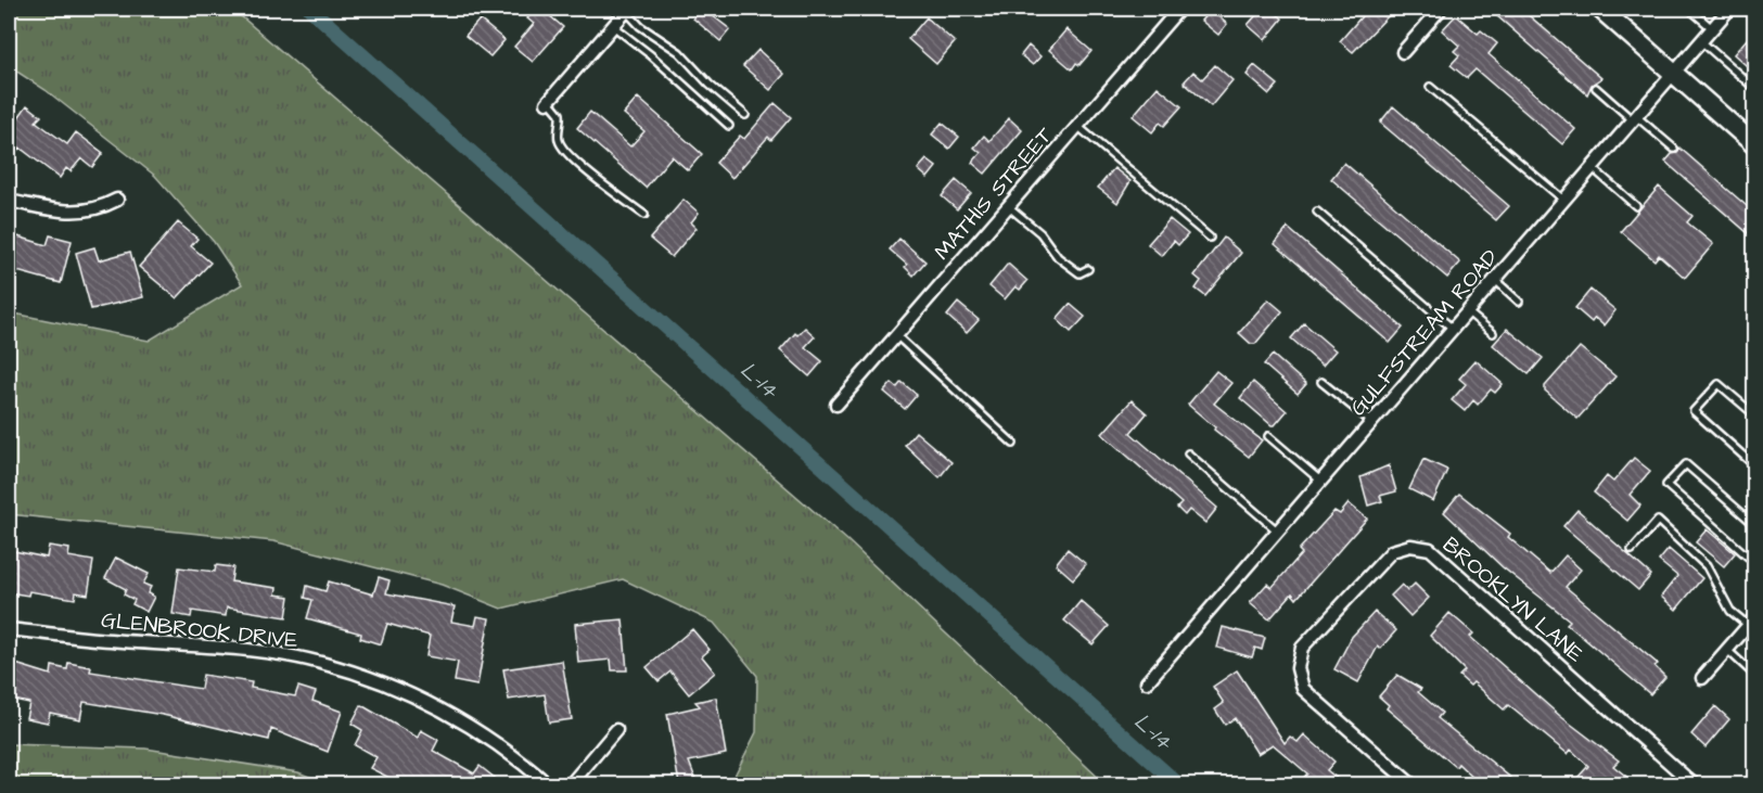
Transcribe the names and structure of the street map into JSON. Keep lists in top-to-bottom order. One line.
{"streets":{"street":["MATHIS STREET","GULFSTREAM ROAD","BROOKLYN LANE","GLENBROOK DRIVE"]},"water":["L-14"]}
